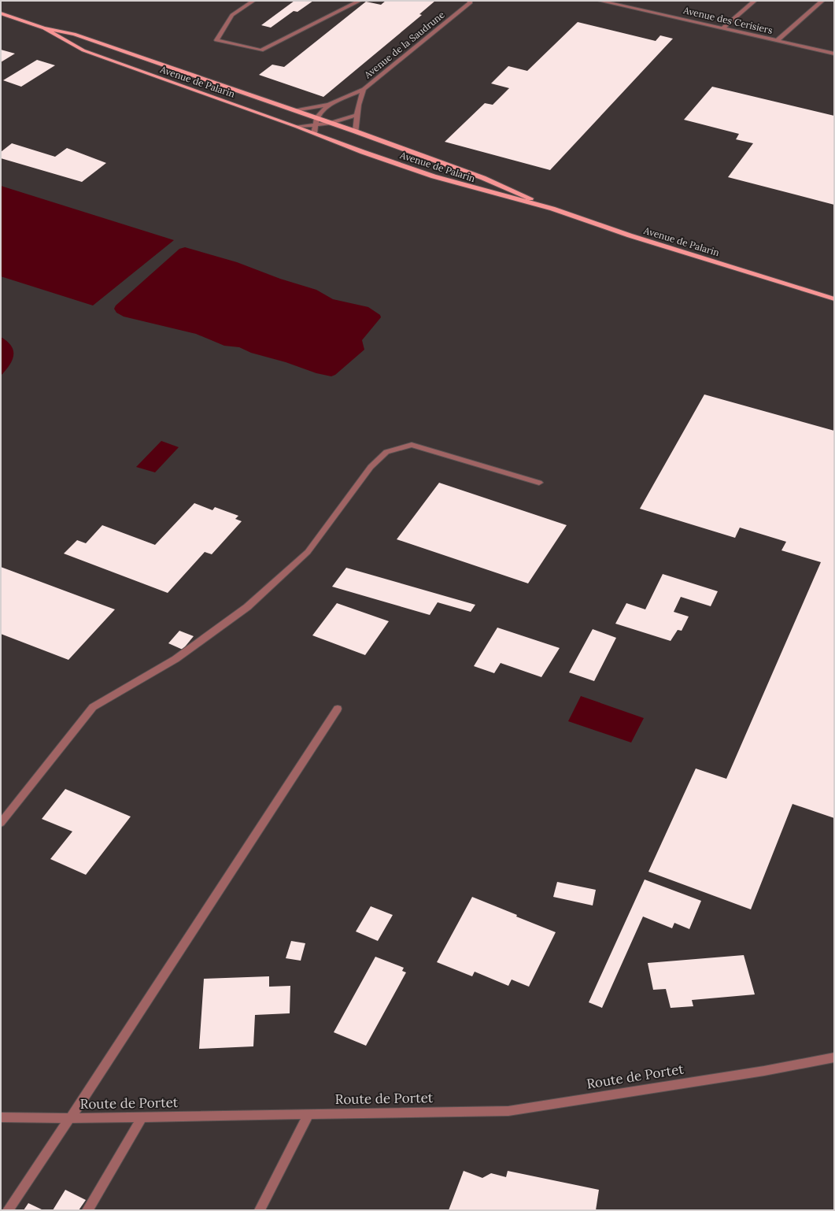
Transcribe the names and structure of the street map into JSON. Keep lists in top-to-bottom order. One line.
{"streets":{"main road":["Avenue de Palarin"],"street":["Avenue des Cerisiers","Avenue de la Saudrune","Route de Portet"]},"crossings":[["Avenue de la Saudrune","Avenue de Palarin"]]}
